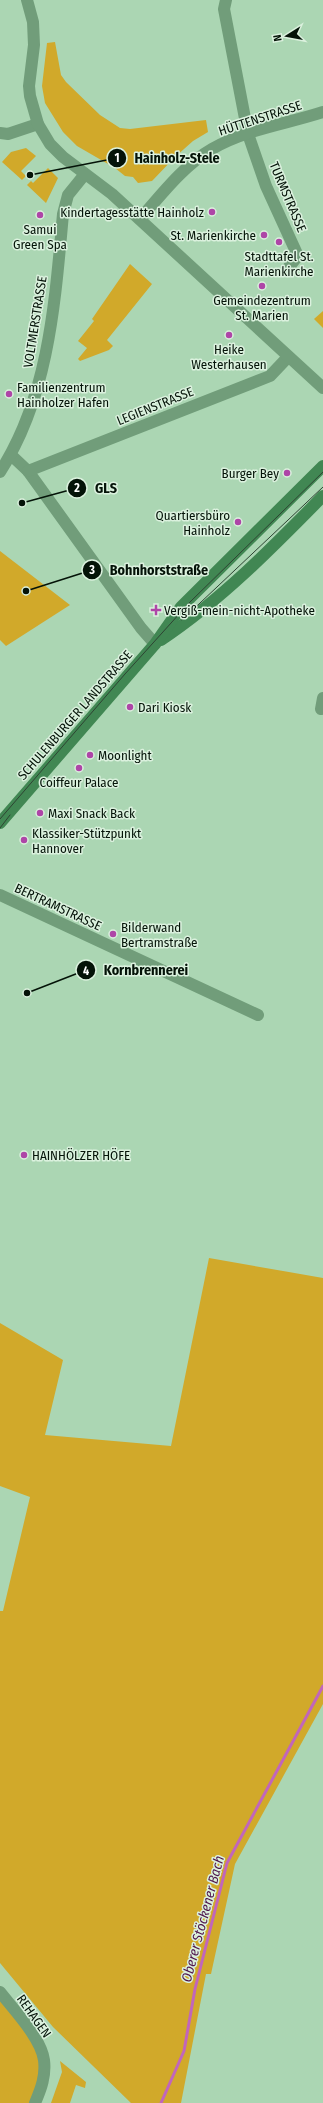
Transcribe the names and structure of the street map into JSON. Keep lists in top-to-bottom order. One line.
{"streets":{"main road":["SCHULENBURGER LANDSTRASSE"],"street":["HÜTTENSTRASSE","TURMSTRASSE","VOLTMERSTRASSE","LEGIENSTRASSE","BERTRAMSTRASSE","REHAGEN"]},"crossings":[["HÜTTENSTRASSE","TURMSTRASSE"]],"water":["Oberer Stöckener Bach"],"places":{"other":["Hainholz-Stele","Kindertagesstätte Hainholz","Samui Green Spa","St. Marienkirche","Stadttafel St. Marienkirche","Gemeindezentrum St. Marien","Heike Westerhausen","Familienzentrum Hainholzer Hafen","Burger Bey","GLS","Quartiersbüro Hainholz","Bohnhorststraße","Dari Kiosk","Moonlight","Coiffeur Palace","Maxi Snack Back","Klassiker-Stützpunkt Hannover","Bilderwand Bertramstraße","Kornbrennerei","HAINHÖLZER HÖFE"],"health":["Vergiß-mein-nicht-Apotheke"]},"north":"left"}
